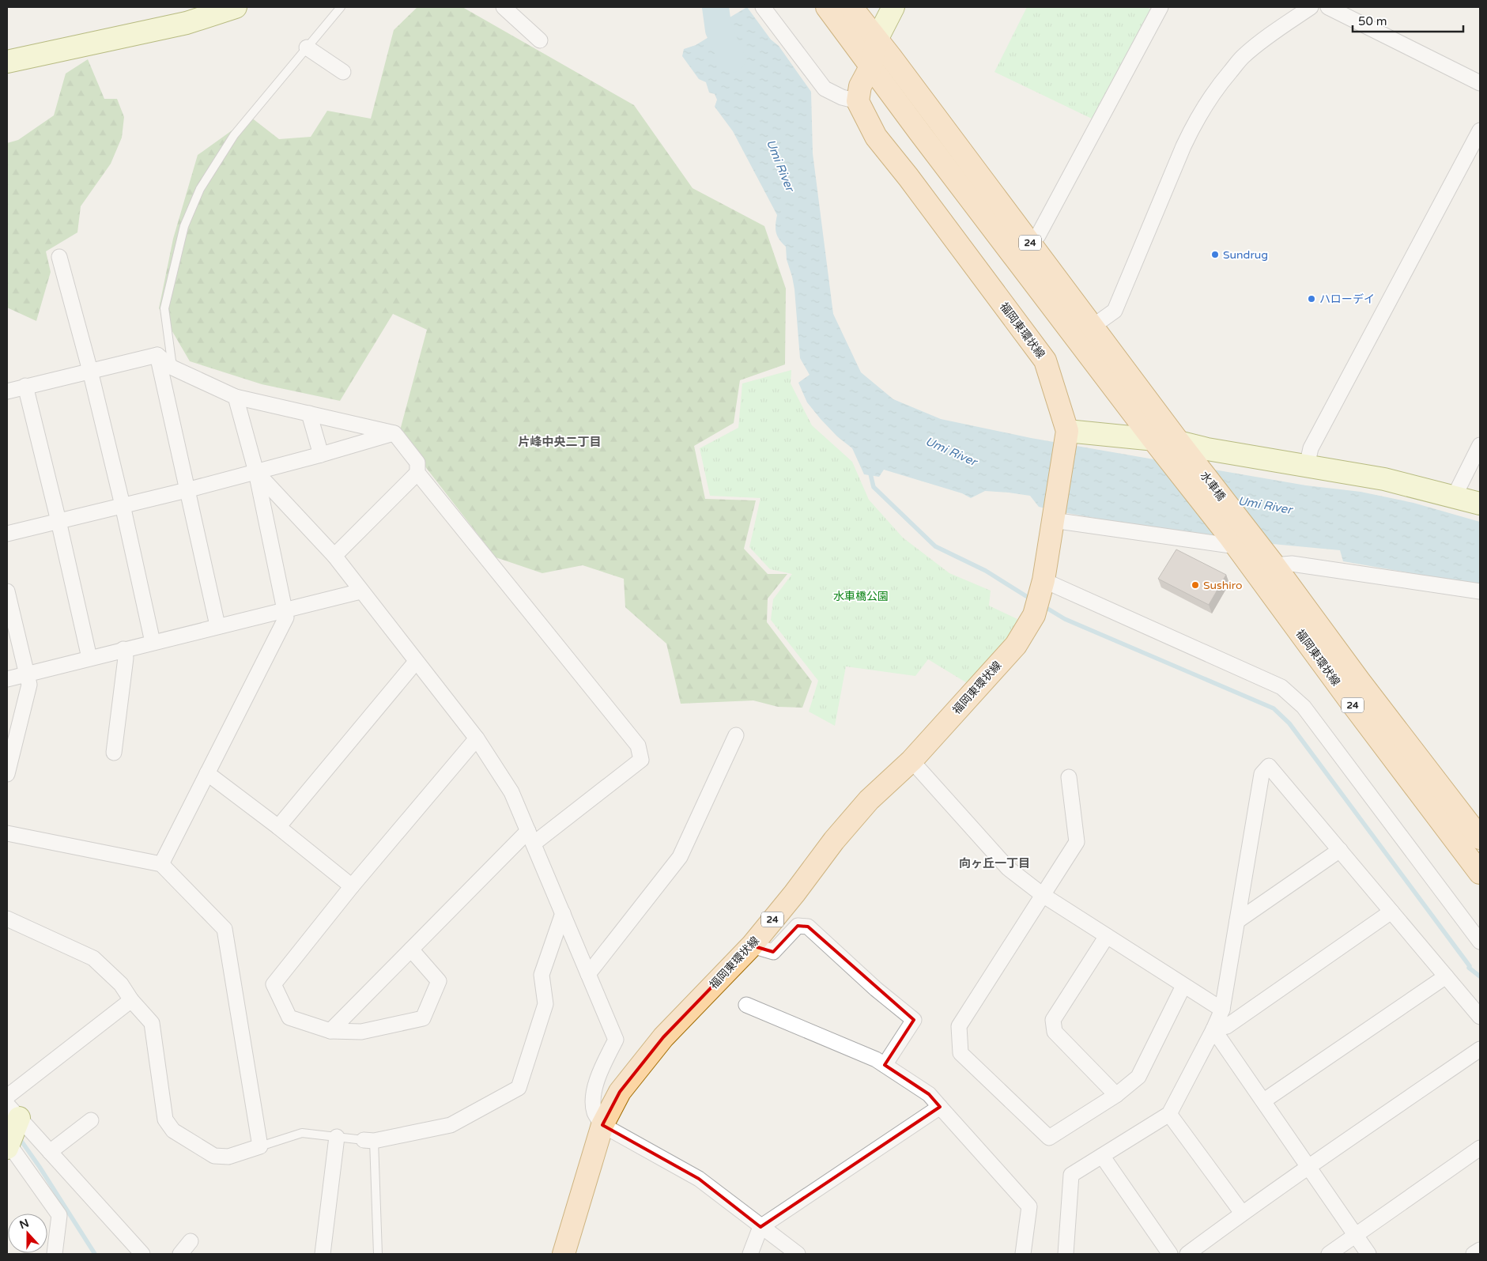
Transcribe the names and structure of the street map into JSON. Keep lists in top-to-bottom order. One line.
{"streets":{"main road":["24","福岡東環状線","水車橋"]},"crossings":[["24","水車橋"],["福岡東環状線","水車橋"]],"districts":["片峰中央二丁目","向ヶ丘一丁目"],"water":["Umi River"],"parks":["水車橋公園"],"places":["Sundrug","ハローデイ","Sushiro"],"scale_bar":"50 m","north":"top"}
